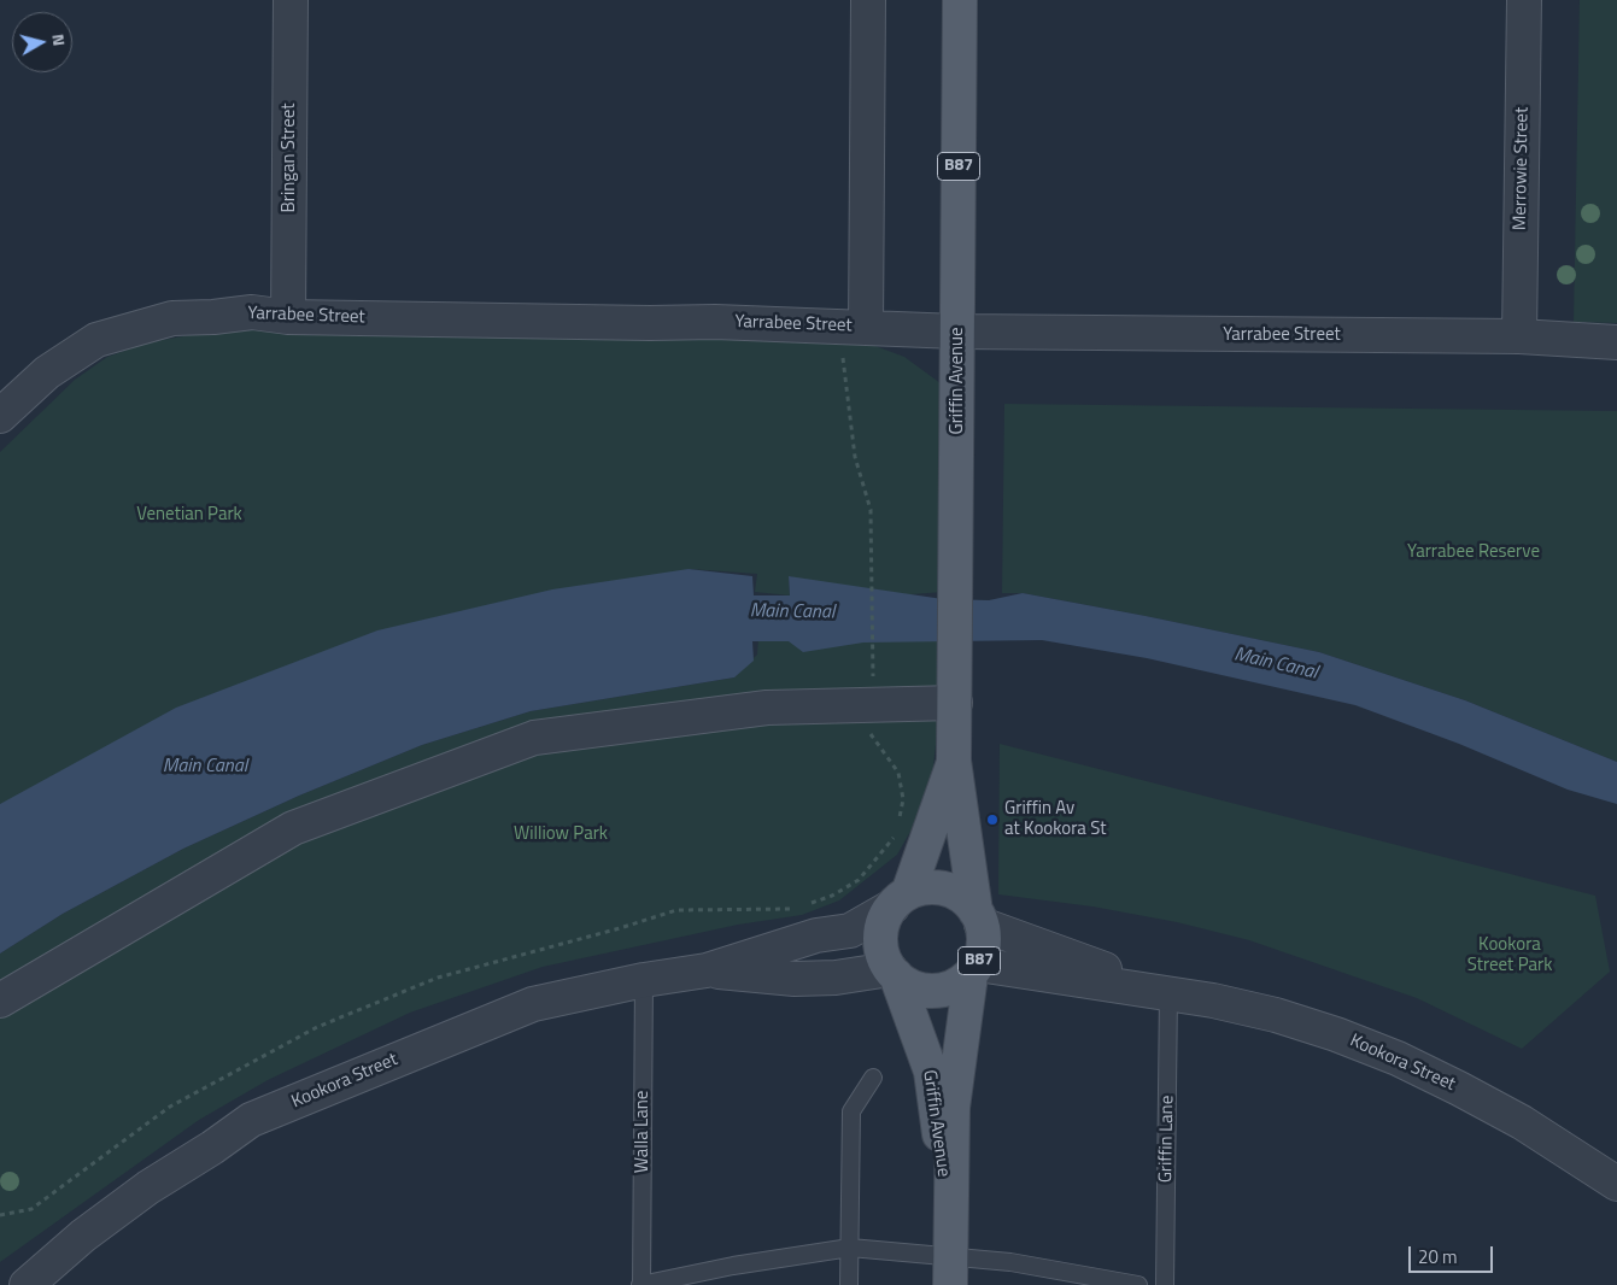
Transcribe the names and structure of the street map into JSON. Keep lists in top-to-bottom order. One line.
{"streets":{"main road":["B87","Griffin Avenue"],"street":["Bringan Street","Merrowie Street","Yarrabee Street","Kookora Street"],"lane":["Walla Lane","Griffin Lane"]},"crossings":[["Bringan Street","Yarrabee Street"],["B87","Griffin Avenue"],["B87","Kookora Street"],["Merrowie Street","Yarrabee Street"],["Yarrabee Street","Griffin Avenue"],["Griffin Avenue","Kookora Street"],["Kookora Street","Walla Lane"],["Kookora Street","Griffin Lane"]],"water":["Main Canal"],"parks":["Venetian Park","Yarrabee Reserve","Williow Park","Kookora Street Park"],"places":["Griffin Av at Kookora St"],"scale_bar":"20 m","north":"right"}
